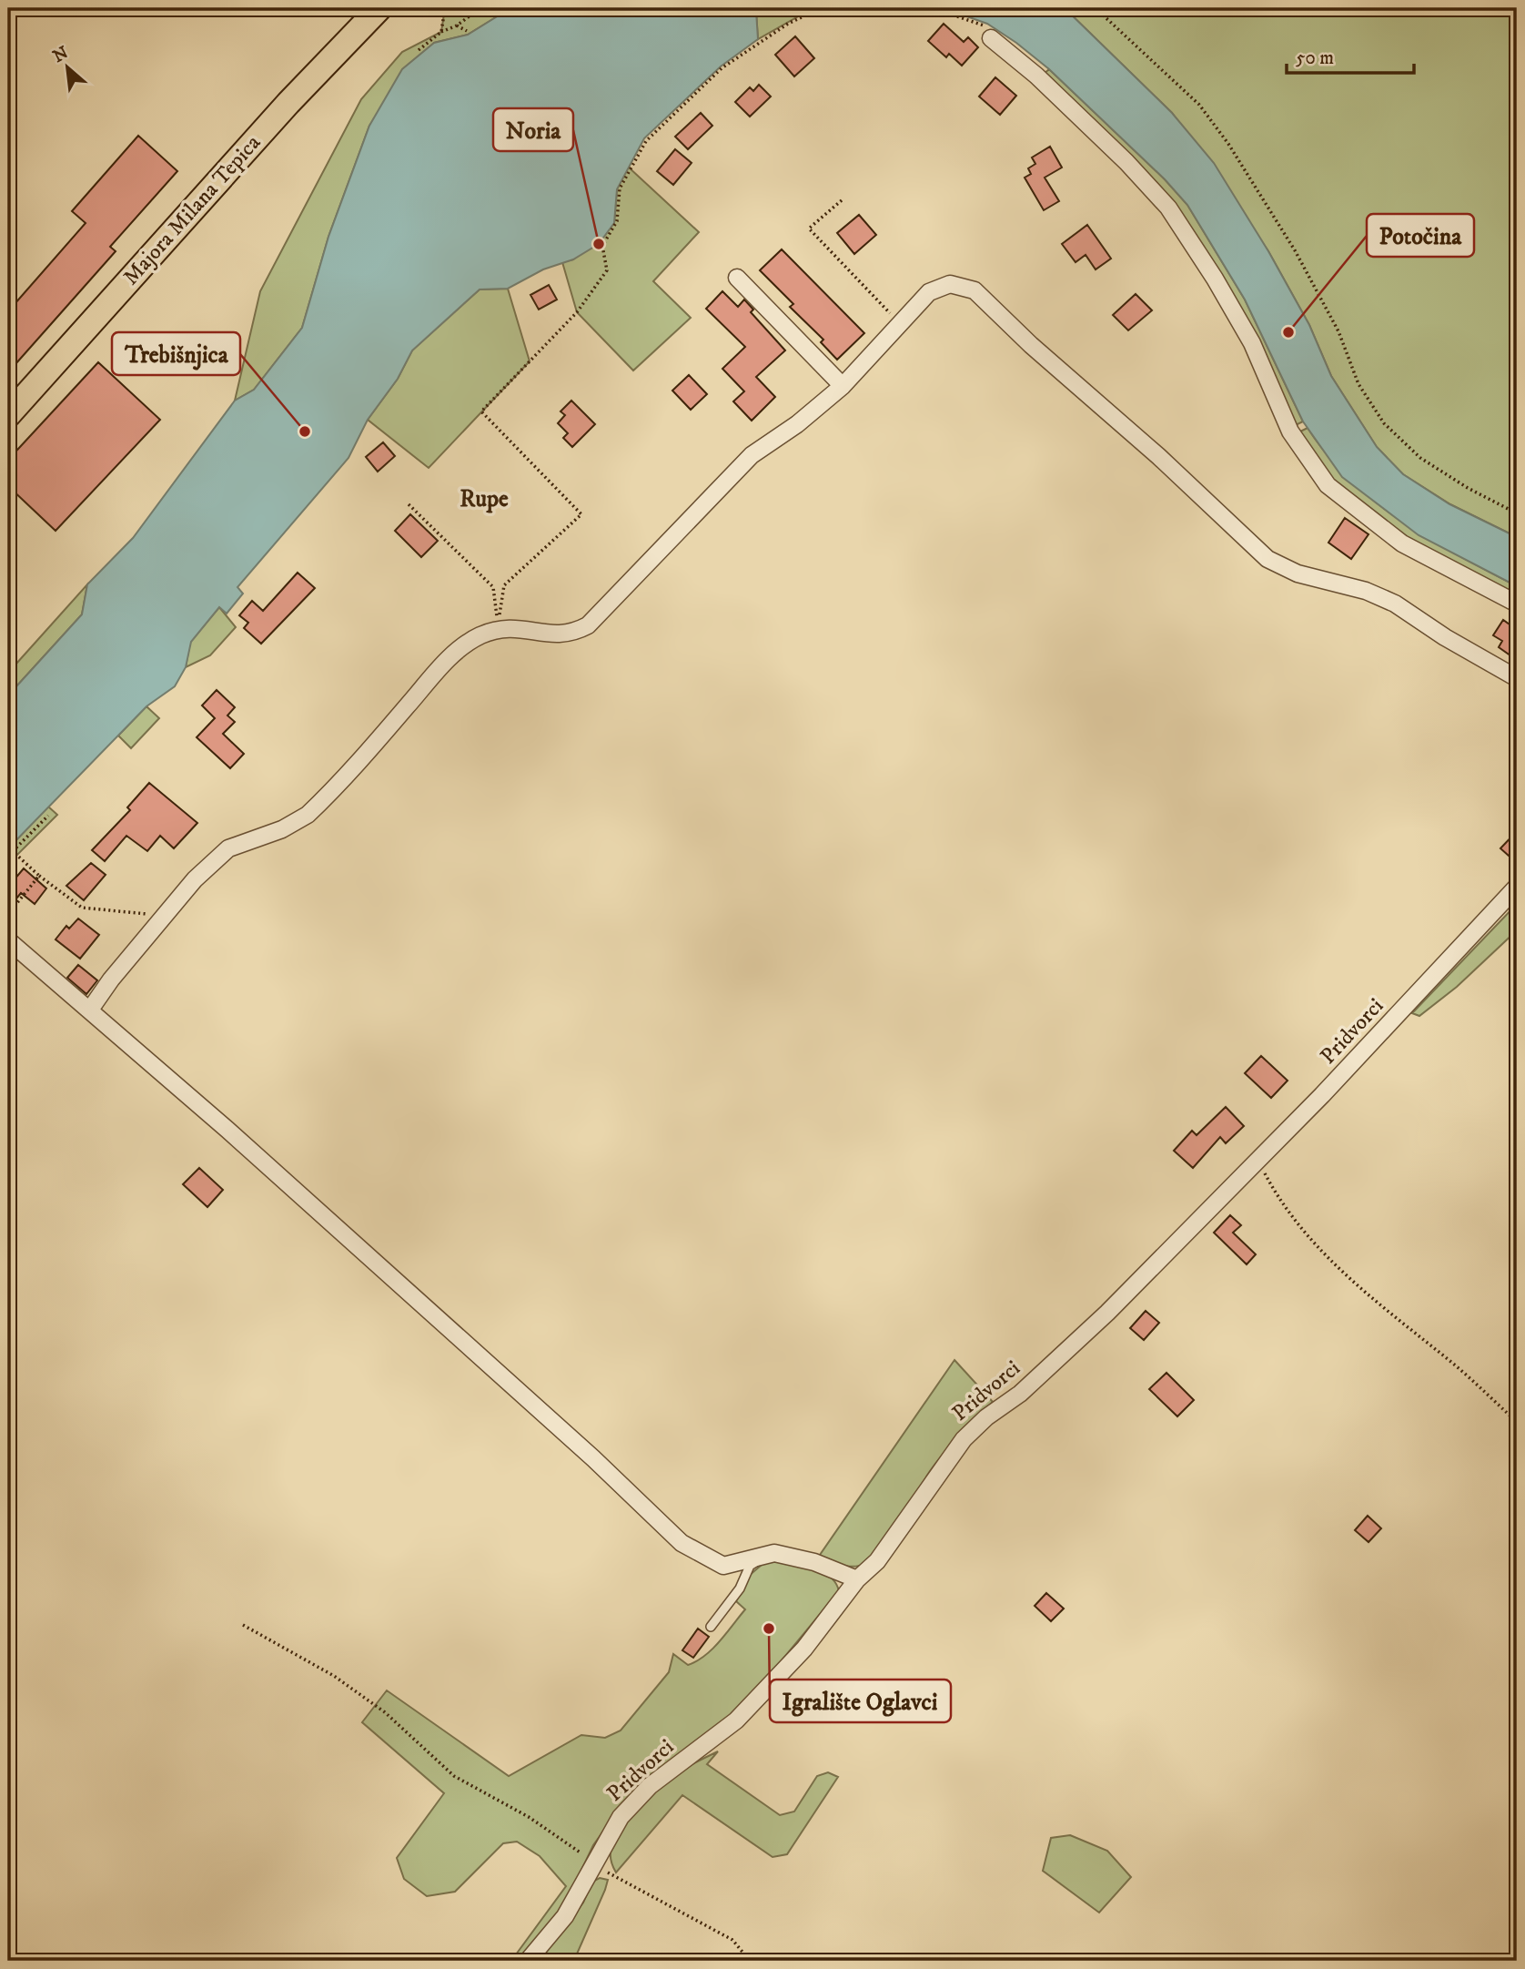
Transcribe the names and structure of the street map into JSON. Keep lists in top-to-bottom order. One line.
{"streets":{"main road":["Majora Milana Tepica"],"street":["Pridvorci"]},"districts":["Rupe"],"places":["Noria","Potočina","Trebišnjica","Igralište Oglavci"],"scale_bar":"50 m","north":"top left"}
